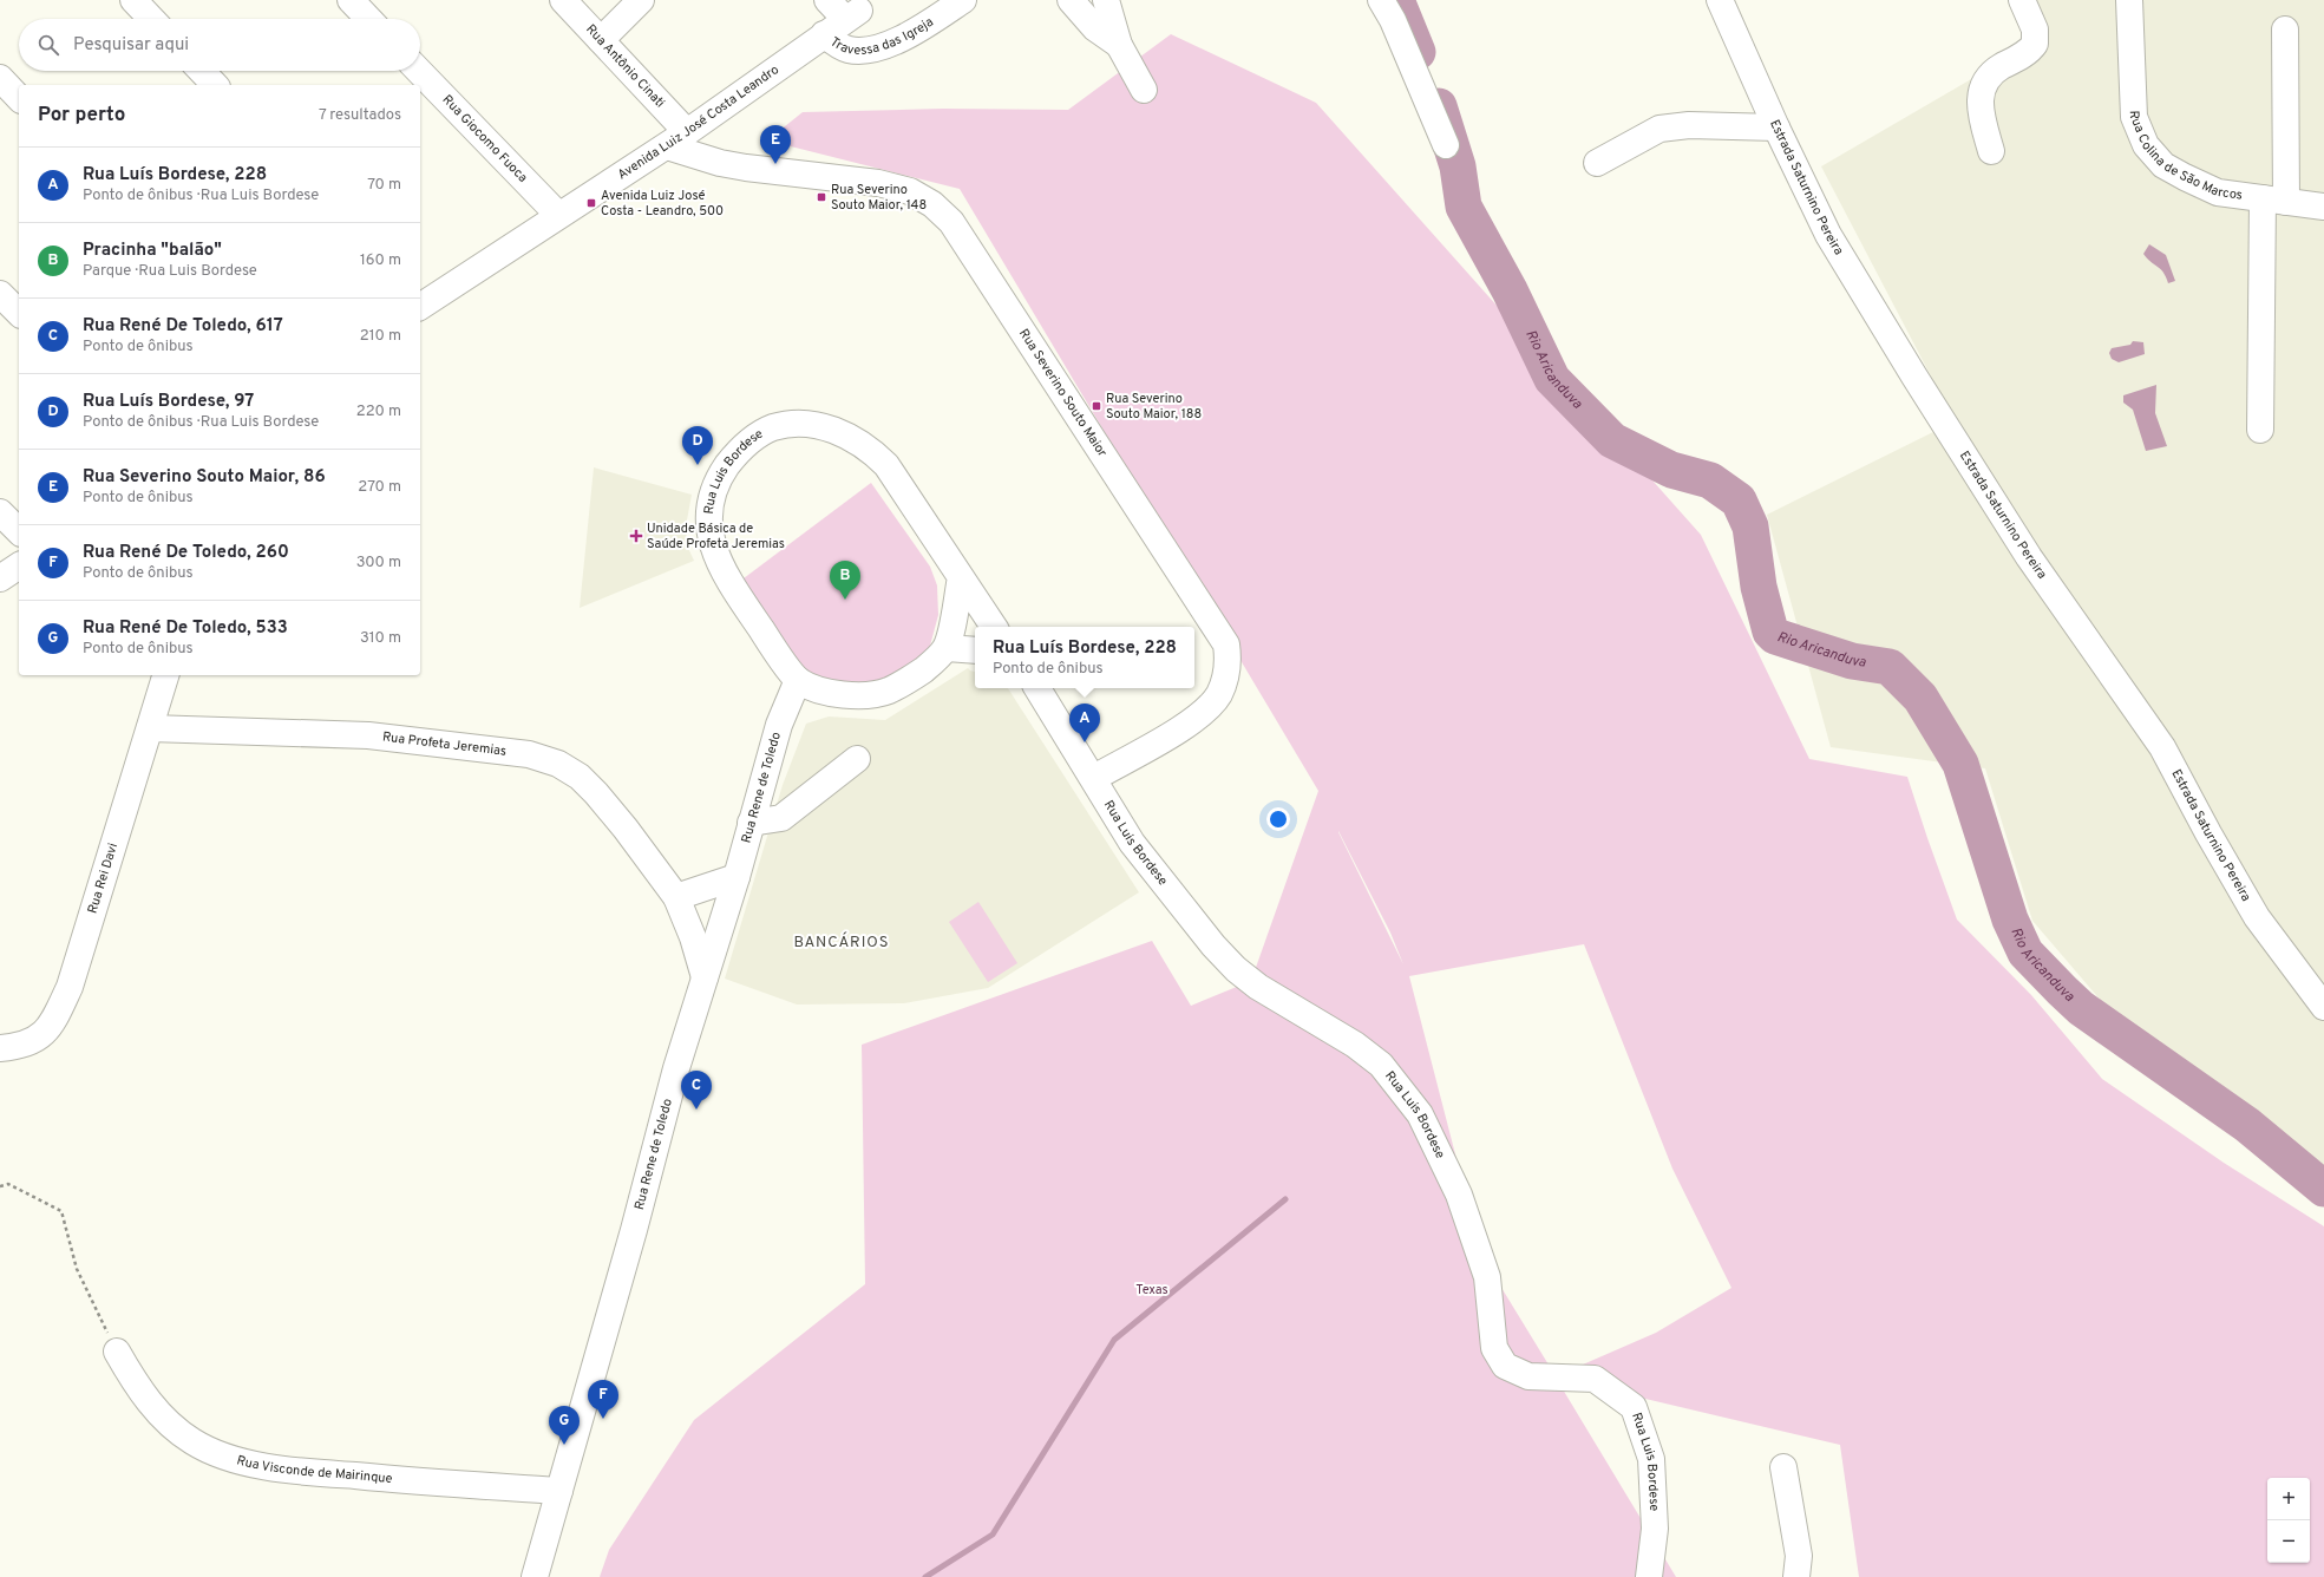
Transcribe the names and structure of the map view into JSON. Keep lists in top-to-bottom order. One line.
{"streets":{"street":["Travessa das Igreja","Rua Antônio Cinati","Avenida Luiz José Costa Leandro","Rua Giocomo Fuoca","Rua Colina de São Marcos","Estrada Saturnino Pereira","Rua Severino Souto Maior","Rua Luis Bordese","Rua Profeta Jeremias","Rua Rene de Toledo","Rua Rei Davi","Rua Visconde de Mairinque"]},"crossings":[["Travessa das Igreja","Avenida Luiz José Costa Leandro"],["Rua Antônio Cinati","Avenida Luiz José Costa Leandro"],["Rua Antônio Cinati","Rua Severino Souto Maior"],["Avenida Luiz José Costa Leandro","Rua Giocomo Fuoca"],["Avenida Luiz José Costa Leandro","Rua Severino Souto Maior"],["Rua Severino Souto Maior","Rua Luis Bordese"],["Rua Luis Bordese","Rua Rene de Toledo"],["Rua Profeta Jeremias","Rua Rene de Toledo"],["Rua Profeta Jeremias","Rua Rei Davi"],["Rua Rene de Toledo","Rua Visconde de Mairinque"]],"districts":["BANCÁRIOS"],"water":["Rio Aricanduva"],"parks":["Texas"],"places":{"transit":["Rua Severino Souto Maior, 148","Avenida Luiz José Costa - Leandro, 500","Rua Severino Souto Maior, 188"],"health":["Unidade Básica de Saúde Profeta Jeremias"]},"page":{"search":"Pesquisar aqui","heading":["Por perto","7 resultados"],"pins":["E","D","B","A","C","F","G"],"list":[{"mark":"A","name":"Rua Luís Bordese, 228","note":"Ponto de ônibus · Rua Luis Bordese","value":"70 m"},{"mark":"B","name":"Pracinha \"balão\"","note":"Parque · Rua Luis Bordese","value":"160 m"},{"mark":"C","name":"Rua René De Toledo, 617","note":"Ponto de ônibus","value":"210 m"},{"mark":"D","name":"Rua Luís Bordese, 97","note":"Ponto de ônibus · Rua Luis Bordese","value":"220 m"},{"mark":"E","name":"Rua Severino Souto Maior, 86","note":"Ponto de ônibus","value":"270 m"},{"mark":"F","name":"Rua René De Toledo, 260","note":"Ponto de ônibus","value":"300 m"},{"mark":"G","name":"Rua René De Toledo, 533","note":"Ponto de ônibus","value":"310 m"}],"popup":["Rua Luís Bordese, 228","Ponto de ônibus"],"map_buttons":["+","−"]}}
